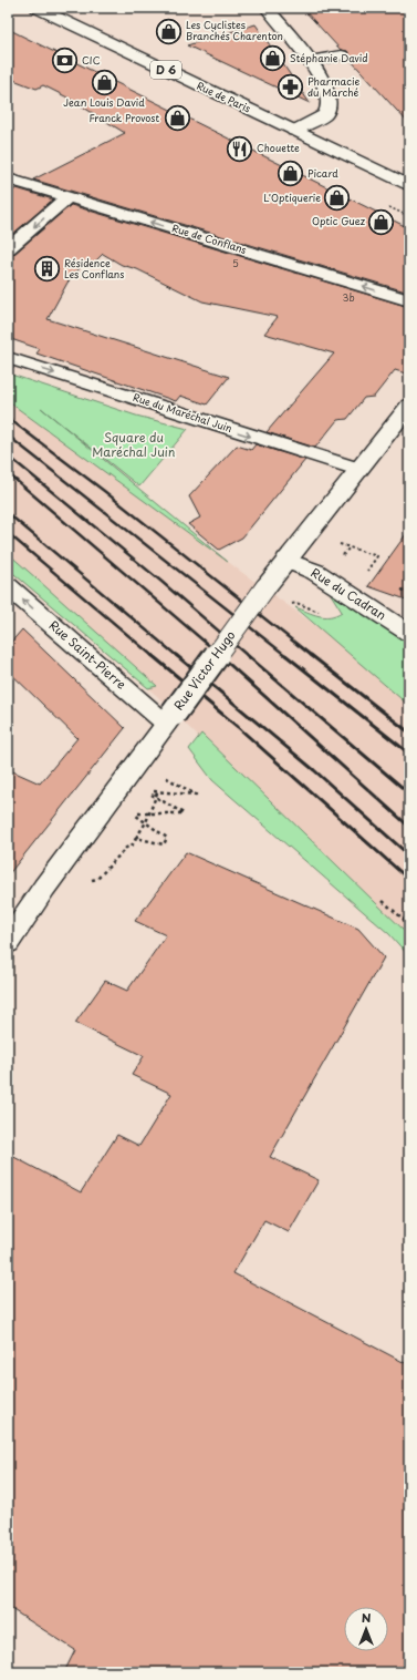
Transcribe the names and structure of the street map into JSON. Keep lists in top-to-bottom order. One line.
{"streets":{"street":["D 6","Rue de Paris","Rue de Conflans","Rue du Maréchal Juin","Rue du Cadran","Rue Saint-Pierre","Rue Victor Hugo"]},"crossings":[["Rue du Maréchal Juin","Rue Victor Hugo"],["Rue du Cadran","Rue Victor Hugo"],["Rue Saint-Pierre","Rue Victor Hugo"]],"one_way":["Rue de Conflans","Rue du Maréchal Juin","Rue Saint-Pierre"],"parks":["Square du Maréchal Juin"],"places":{"shop":["Les Cyclistes Branchés Charenton","Stéphanie David","Jean Louis David","Franck Provost","Picard","L'Optiquerie","Optic Guez"],"bank":["CIC"],"pharmacy":["Pharmacie du Marché"],"restaurant":["Chouette"],"building":["Résidence Les Conflans"]},"house_numbers":["5","3b"],"north":"top"}
